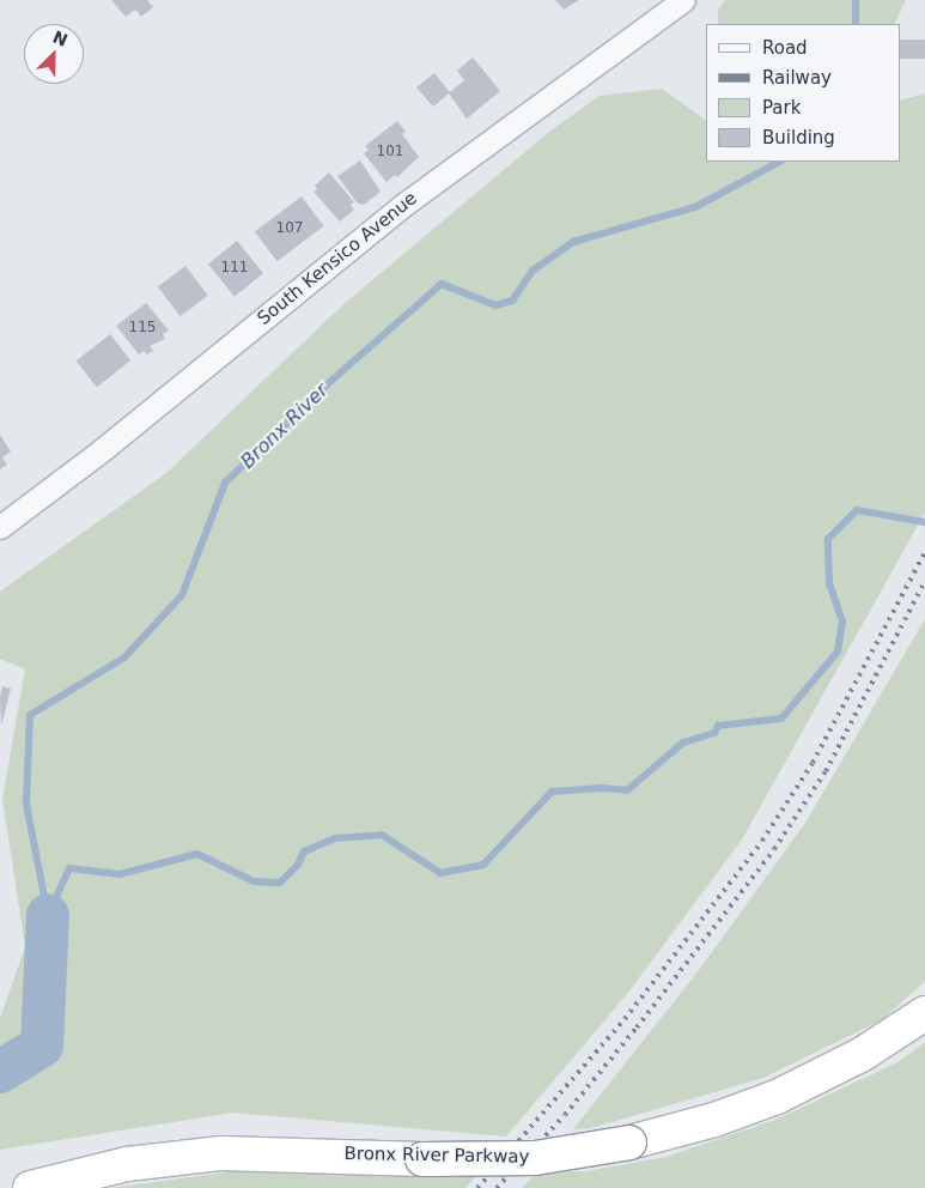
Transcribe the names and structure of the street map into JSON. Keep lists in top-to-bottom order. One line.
{"streets":{"highway":["Bronx River Parkway"],"street":["South Kensico Avenue"]},"water":["Bronx River"],"house_numbers":["101","107","111","115"],"legend":["Road","Railway","Park","Building"],"north":"top right"}
